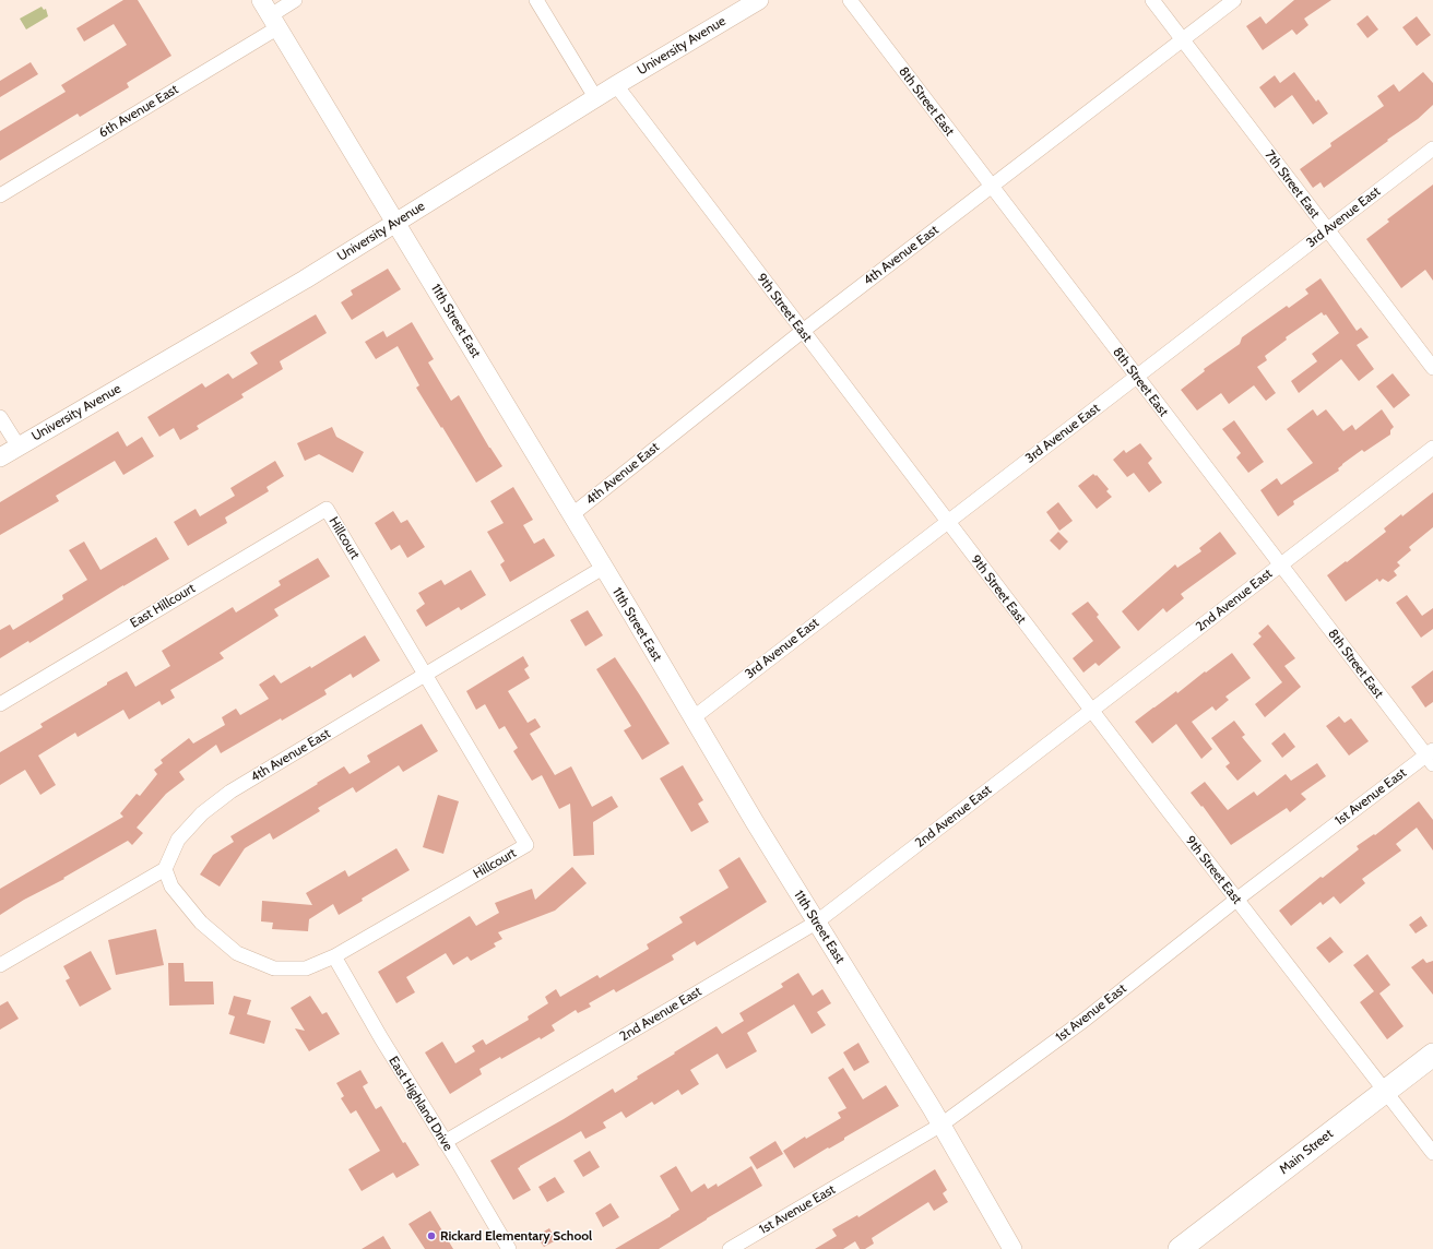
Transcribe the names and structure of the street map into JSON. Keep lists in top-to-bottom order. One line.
{"streets":{"main road":["Main Street"],"street":["University Avenue","8th Street East","6th Avenue East","7th Street East","3rd Avenue East","4th Avenue East","9th Street East","11th Street East","Hillcourt","2nd Avenue East","East Hillcourt","1st Avenue East","East Highland Drive"]},"crossings":[["University Avenue","9th Street East"],["University Avenue","11th Street East"],["8th Street East","3rd Avenue East"],["8th Street East","4th Avenue East"],["8th Street East","2nd Avenue East"],["8th Street East","1st Avenue East"],["6th Avenue East","11th Street East"],["7th Street East","3rd Avenue East"],["7th Street East","4th Avenue East"],["3rd Avenue East","9th Street East"],["3rd Avenue East","11th Street East"],["4th Avenue East","9th Street East"],["4th Avenue East","11th Street East"],["4th Avenue East","Hillcourt"],["9th Street East","2nd Avenue East"],["9th Street East","1st Avenue East"],["9th Street East","Main Street"],["11th Street East","2nd Avenue East"],["11th Street East","1st Avenue East"],["Hillcourt","East Hillcourt"],["Hillcourt","East Highland Drive"],["2nd Avenue East","East Highland Drive"]],"places":["Rickard Elementary School"]}
